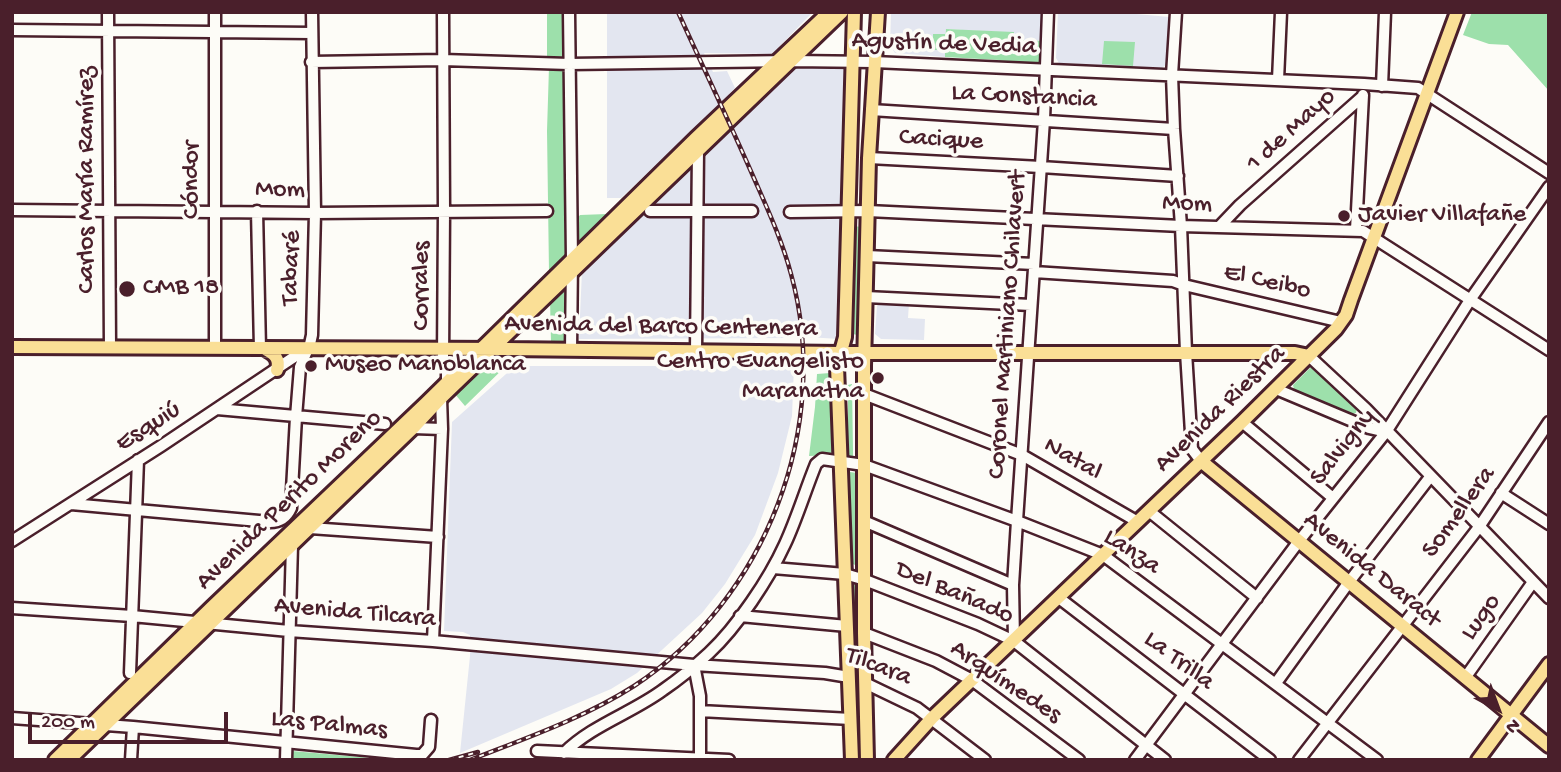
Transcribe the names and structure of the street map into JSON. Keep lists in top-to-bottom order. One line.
{"streets":{"main road":["Avenida del Barco Centenera","Avenida Riestra","Avenida Perito Moreno","Avenida Daract","Tilcara"],"street":["Agustín de Vedia","La Constancia","1 de Mayo","Cacique","Carlos María Ramírez","Cóndor","Mom","Tabaré","El Ceibo","Corrales","Coronel Martiniano Chilavert","Esquiú","Salvigny","Natal","Somellera","Lanza","Del Bañado","Avenida Tilcara","Lugo","La Trilla","Arquímedes","Las Palmas"]},"crossings":[["Agustín de Vedia","Tabaré"],["Agustín de Vedia","Corrales"],["Agustín de Vedia","Coronel Martiniano Chilavert"],["Agustín de Vedia","Avenida Riestra"],["Agustín de Vedia","Avenida Perito Moreno"],["La Constancia","Coronel Martiniano Chilavert"],["1 de Mayo","Mom"],["Cacique","Coronel Martiniano Chilavert"],["Carlos María Ramírez","Mom"],["Carlos María Ramírez","Avenida del Barco Centenera"],["Cóndor","Mom"],["Cóndor","Avenida del Barco Centenera"],["Mom","Tabaré"],["Mom","Corrales"],["Mom","Coronel Martiniano Chilavert"],["Mom","Avenida Riestra"],["Mom","Salvigny"],["Tabaré","Avenida del Barco Centenera"],["Tabaré","Esquiú"],["El Ceibo","Coronel Martiniano Chilavert"],["El Ceibo","Avenida Riestra"],["Corrales","Avenida del Barco Centenera"],["Corrales","Avenida Perito Moreno"],["Corrales","Avenida Tilcara"],["Coronel Martiniano Chilavert","Avenida del Barco Centenera"],["Coronel Martiniano Chilavert","Avenida Riestra"],["Coronel Martiniano Chilavert","Natal"],["Coronel Martiniano Chilavert","Lanza"],["Coronel Martiniano Chilavert","Del Bañado"],["Avenida del Barco Centenera","Avenida Riestra"],["Avenida del Barco Centenera","Esquiú"],["Avenida del Barco Centenera","Avenida Perito Moreno"],["Avenida Riestra","Natal"],["Avenida Riestra","Lanza"],["Avenida Riestra","Avenida Daract"],["Avenida Riestra","Del Bañado"],["Avenida Riestra","La Trilla"],["Avenida Riestra","Tilcara"],["Avenida Riestra","Arquímedes"],["Salvigny","Lanza"],["Salvigny","Avenida Daract"],["Salvigny","Del Bañado"],["Salvigny","La Trilla"],["Avenida Perito Moreno","Avenida Tilcara"],["Avenida Perito Moreno","Las Palmas"],["Somellera","Lanza"],["Somellera","Avenida Daract"],["Lanza","Del Bañado"],["Avenida Daract","Lugo"],["Avenida Tilcara","Tilcara"]],"places":["Javier Villafañe","CMB 18","Museo Manoblanca","Centro Evangelisto Maranatha"],"scale_bar":"200 m","north":"bottom right"}
